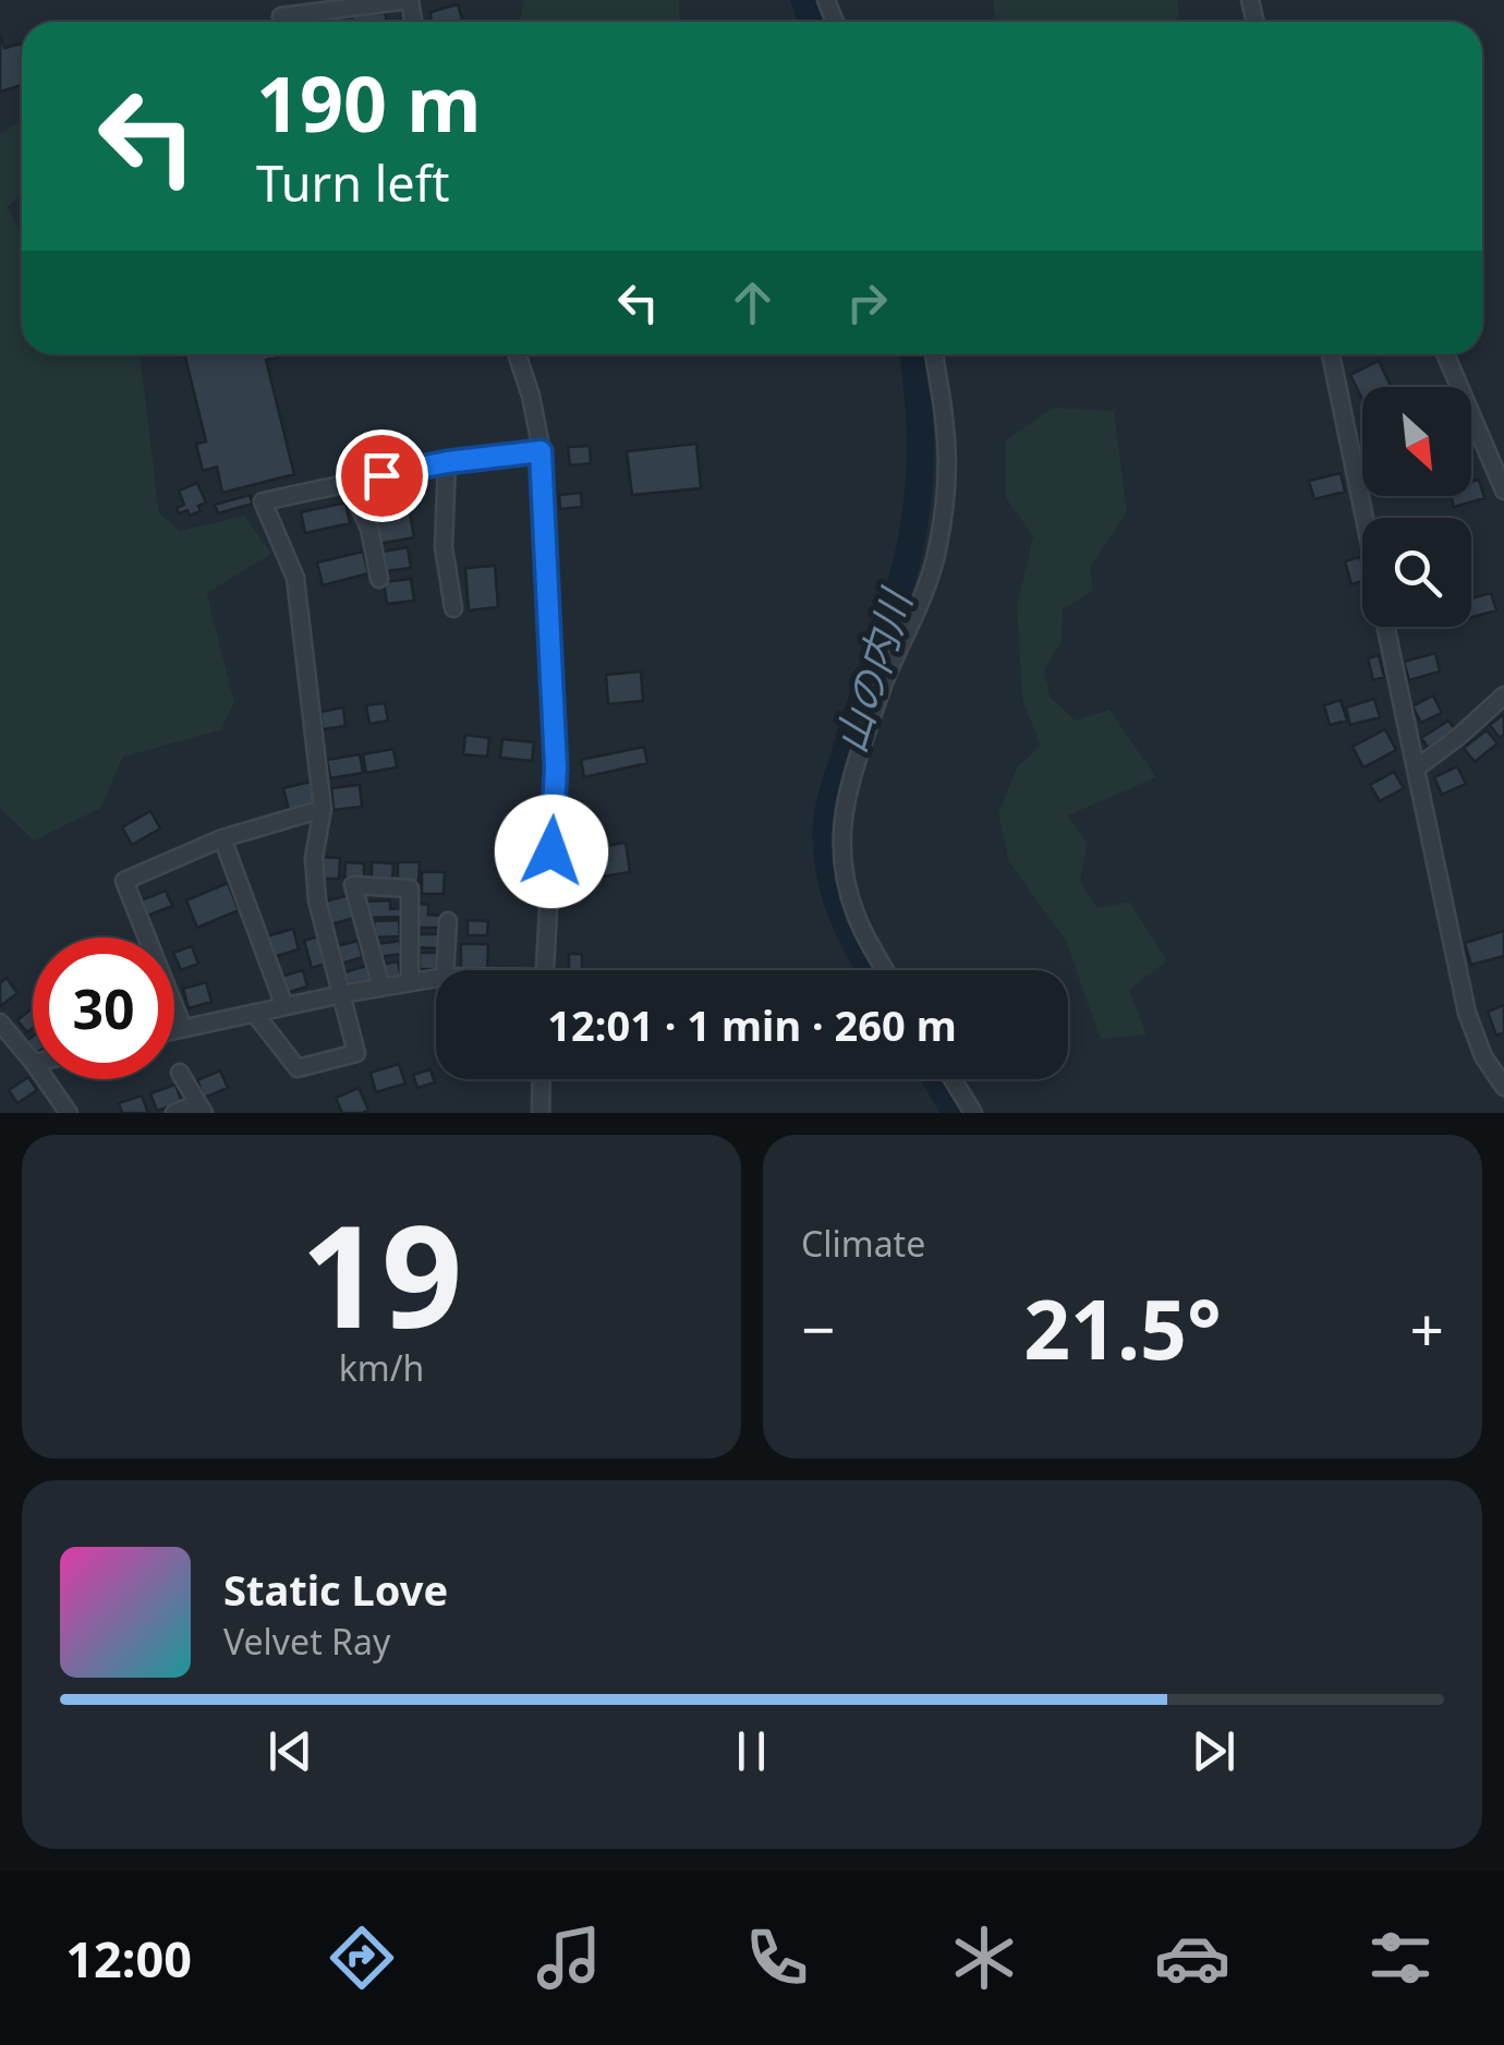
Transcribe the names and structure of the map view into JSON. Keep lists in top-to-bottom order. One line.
{"water":["山の内川"],"north":"bottom right","page":{"turn":["190 m","Turn left"],"limit":"30","trip":"12:01 · 1 min · 260 m","tile":[["19","km/h"],"Climate"],"heat":["−","21.5°","+"],"song":["Static Love","Velvet Ray"],"tabs":"12:00"}}
